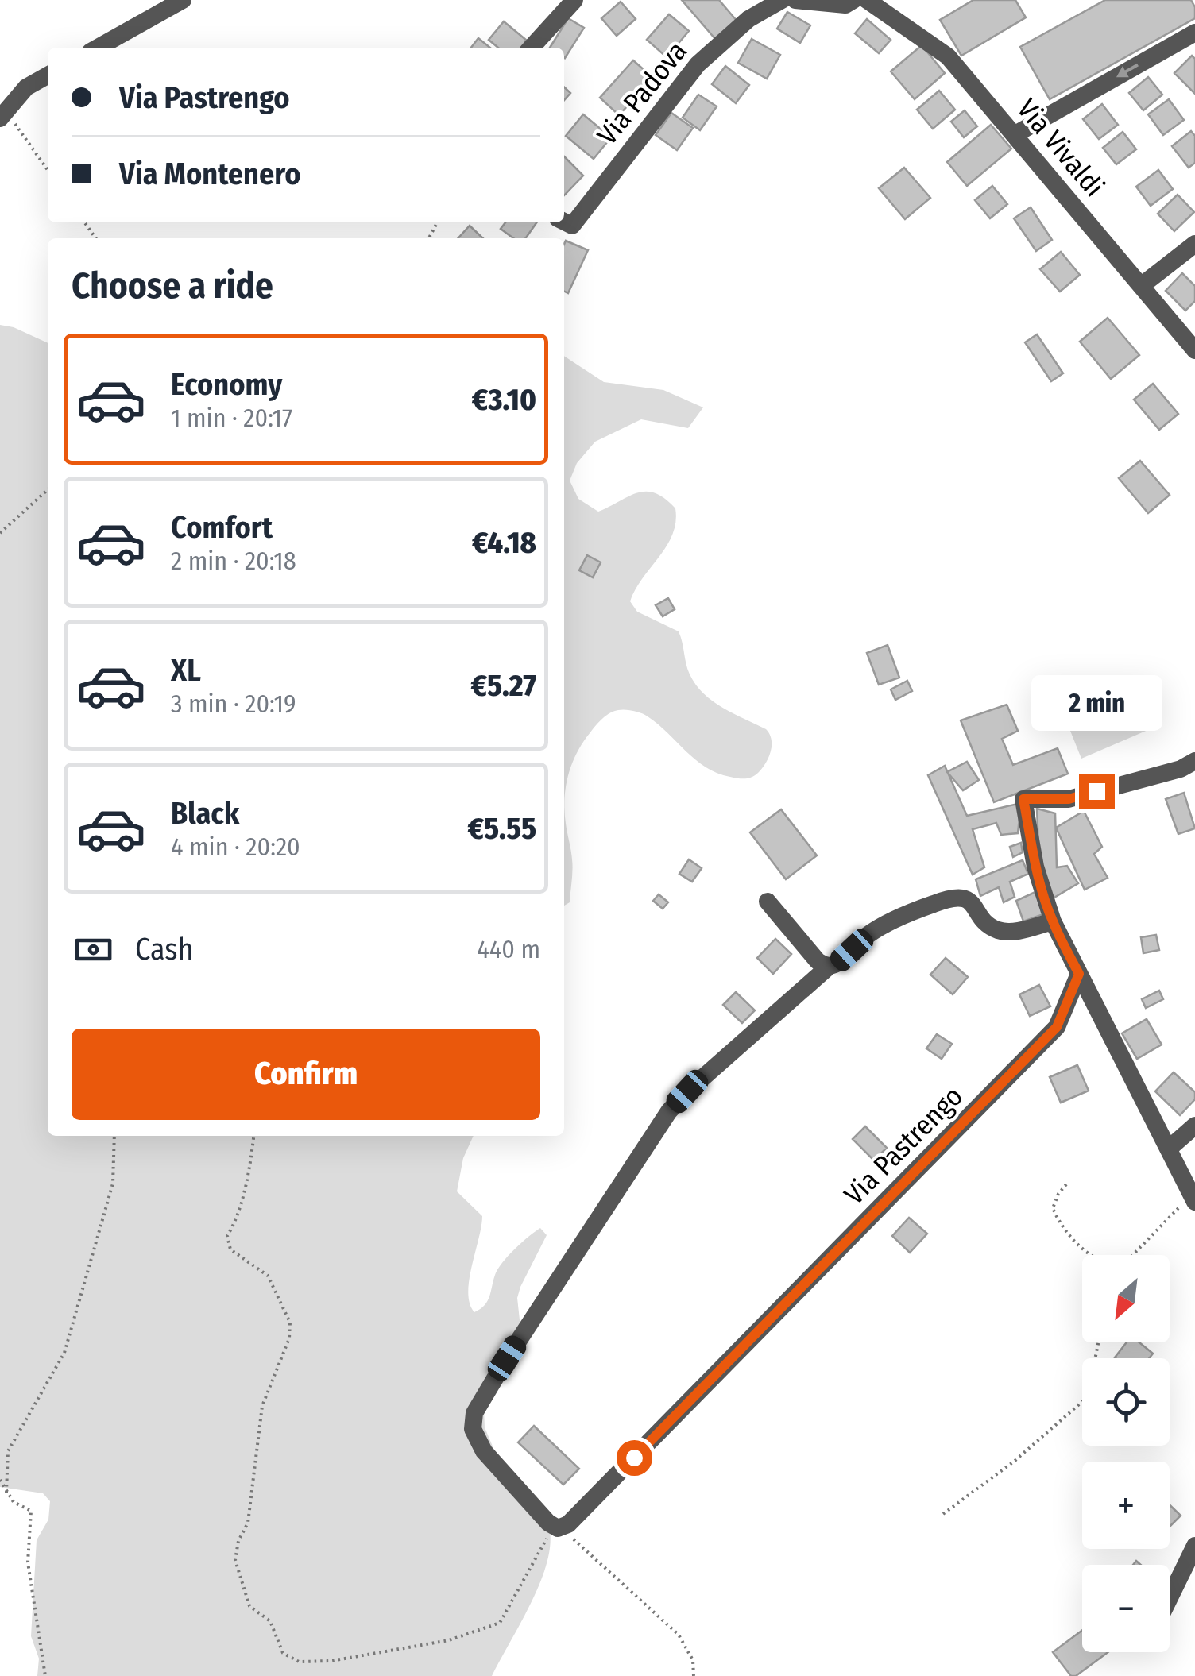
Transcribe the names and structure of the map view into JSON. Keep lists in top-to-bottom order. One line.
{"streets":{"street":["Via Padova","Via Vivaldi","Via Pastrengo"]},"north":"bottom left","page":{"banner":["Via Pastrengo","Via Montenero"],"heading":"Choose a ride","list":[{"name":"Economy","note":"1 min · 20:17","value":"€3.10"},{"name":"Comfort","note":"2 min · 20:18","value":"€4.18"},{"name":"XL","note":"3 min · 20:19","value":"€5.27"},{"name":"Black","note":"4 min · 20:20","value":"€5.55"}],"bubble":"2 min","pay":["Cash","440 m"],"buttons":"Confirm","map_buttons":["+","−"]}}
